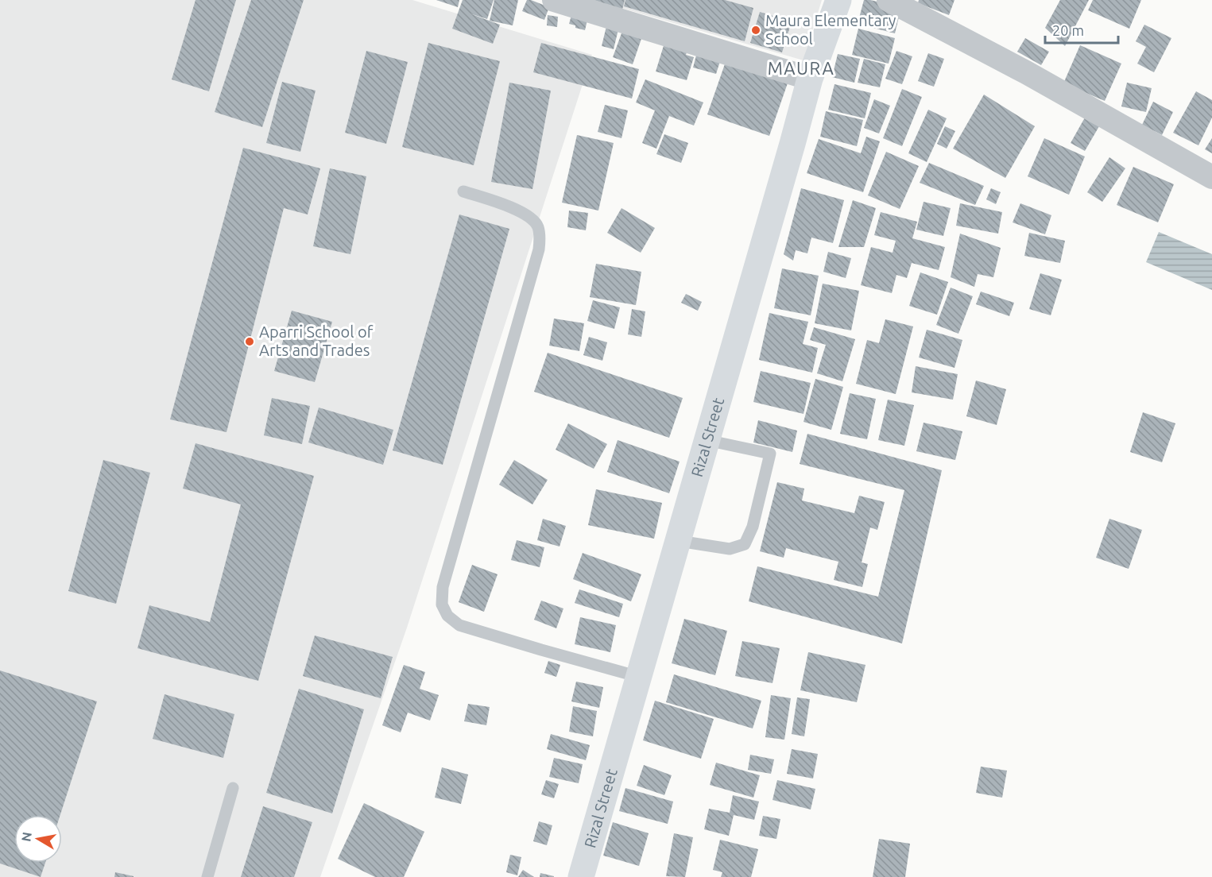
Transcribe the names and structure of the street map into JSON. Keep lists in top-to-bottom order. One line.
{"streets":{"main road":["Rizal Street"]},"districts":["MAURA"],"places":["Maura Elementary School","Aparri School of Arts and Trades"],"scale_bar":"20 m","north":"left"}
